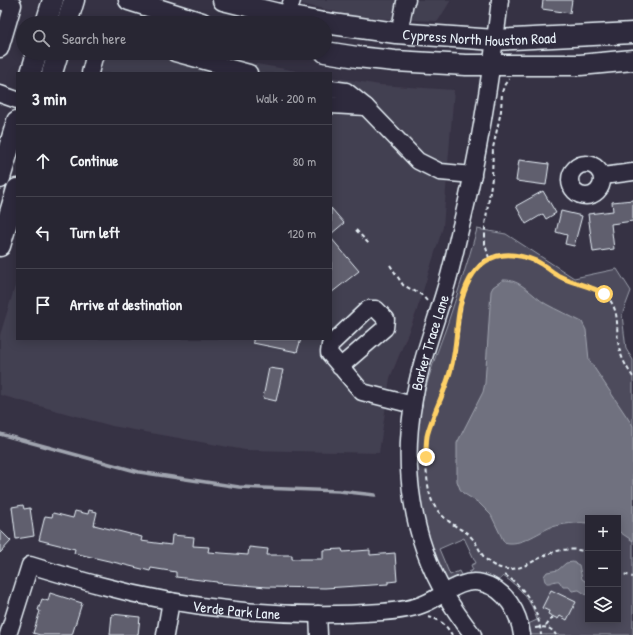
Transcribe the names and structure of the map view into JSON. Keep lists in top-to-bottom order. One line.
{"streets":{"main road":["Cypress North Houston Road"],"street":["Barker Trace Lane","Verde Park Lane"]},"crossings":[["Cypress North Houston Road","Barker Trace Lane"],["Barker Trace Lane","Verde Park Lane"]],"page":{"search":"Search here","heading":["3 min","Walk · 200 m"],"list":[["Continue","80 m"],["Turn left","120 m"],"Arrive at destination"],"map_buttons":["+","−"]}}
